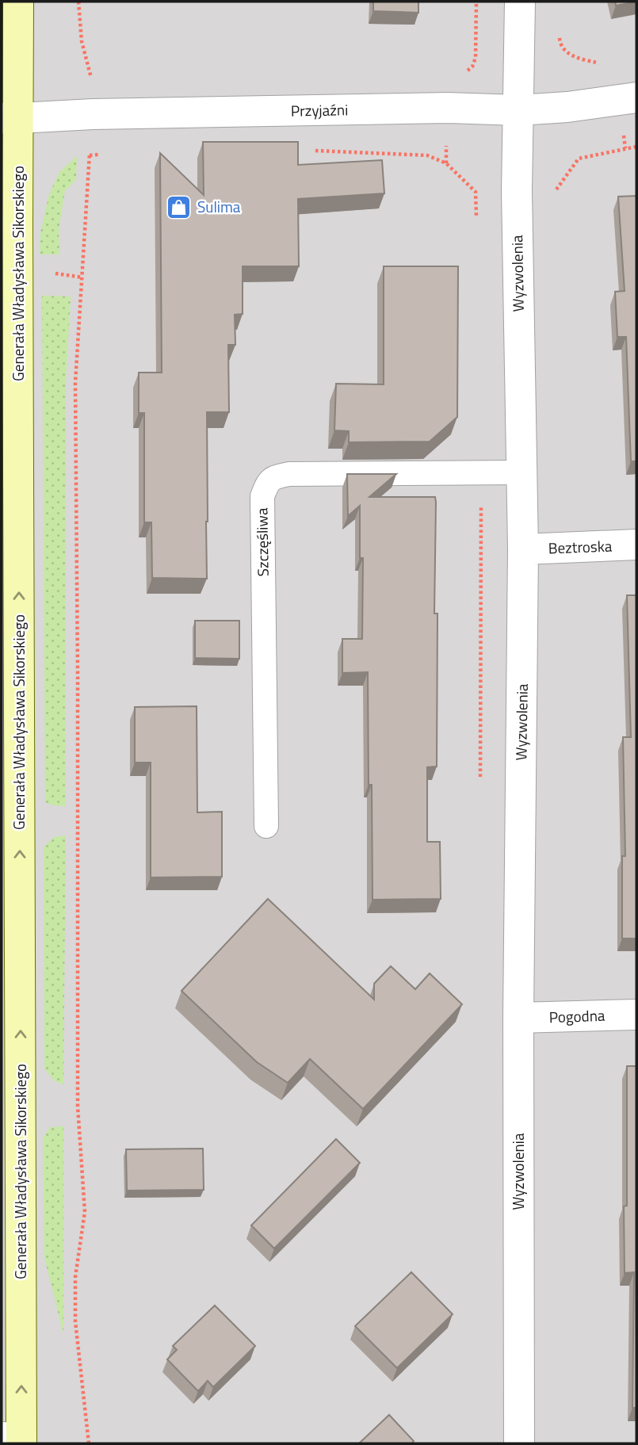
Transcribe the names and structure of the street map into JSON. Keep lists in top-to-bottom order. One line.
{"streets":{"main road":["Generała Władysława Sikorskiego"],"street":["Przyjaźni","Wyzwolenia","Beztroska","Pogodna"],"lane":["Szczęśliwa"]},"crossings":[["Przyjaźni","Generała Władysława Sikorskiego"],["Przyjaźni","Wyzwolenia"],["Wyzwolenia","Szczęśliwa"],["Wyzwolenia","Beztroska"],["Wyzwolenia","Pogodna"]],"one_way":["Generała Władysława Sikorskiego"],"places":{"shop":["Sulima"]}}
